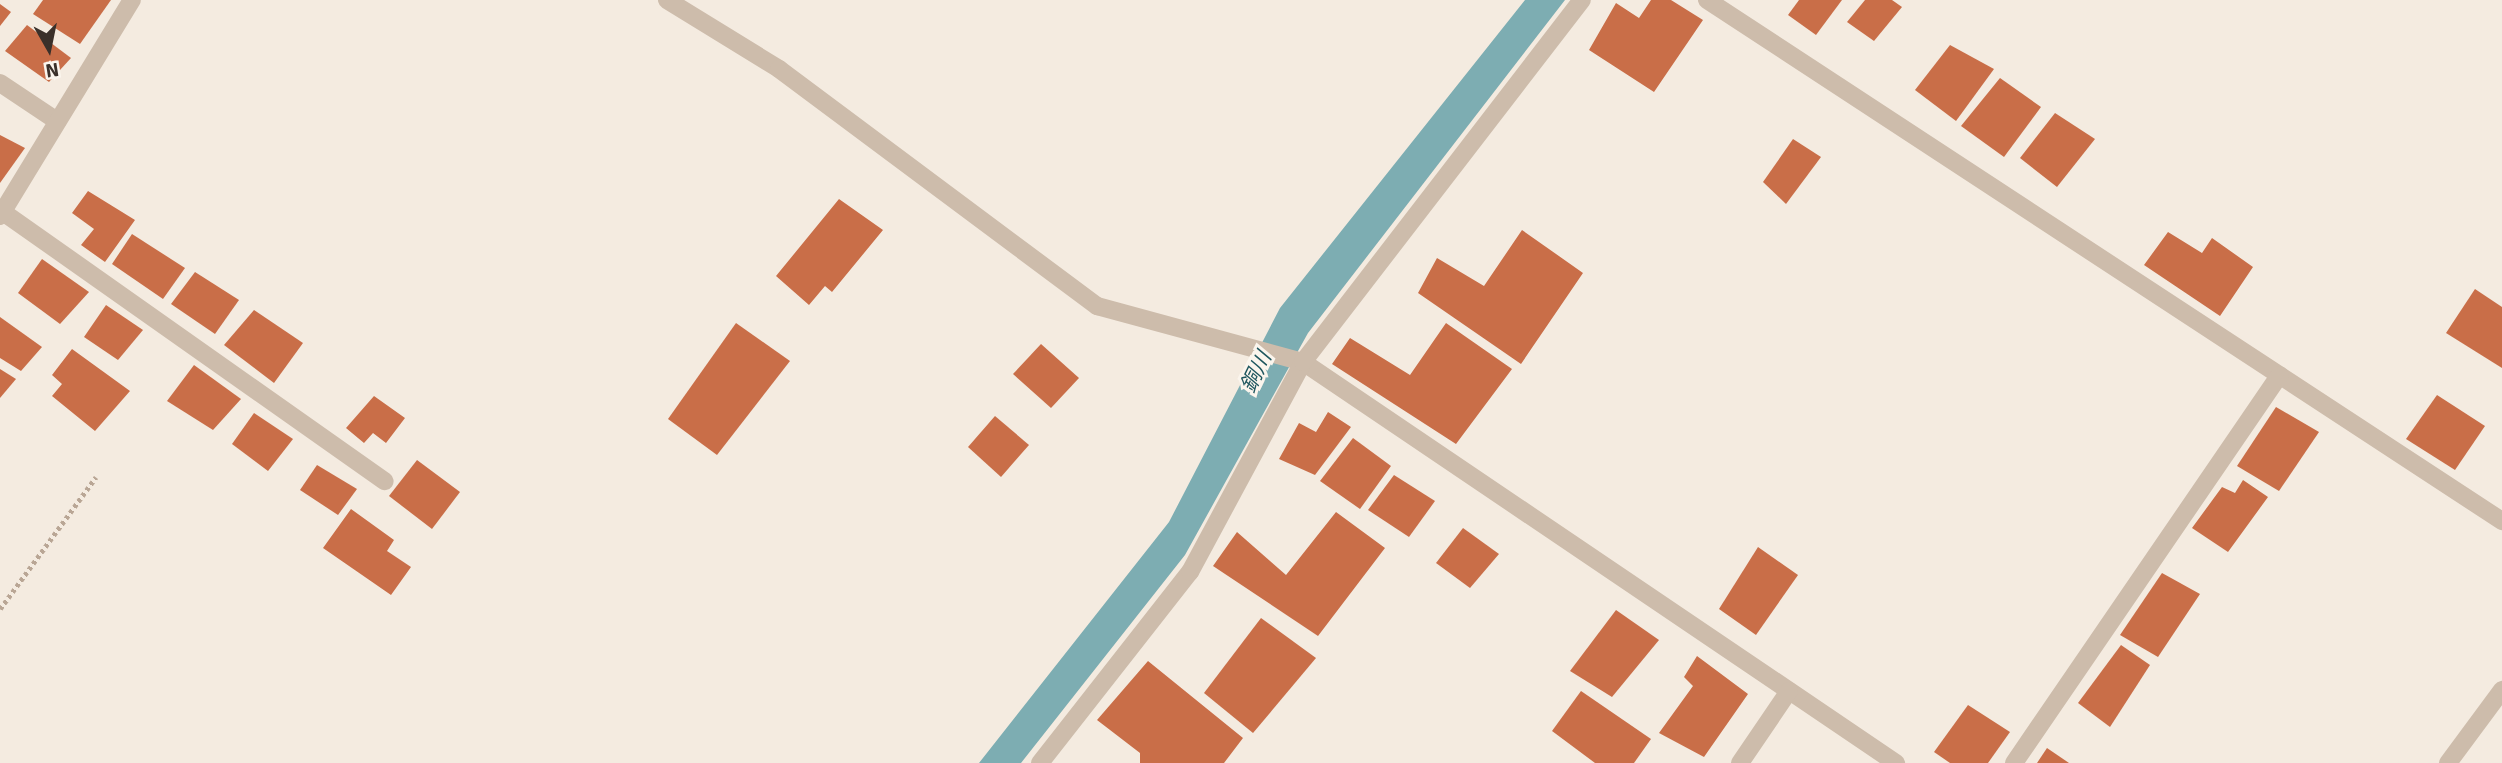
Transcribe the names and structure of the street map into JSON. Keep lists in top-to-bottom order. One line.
{"water":["銅川"],"north":"bottom"}
